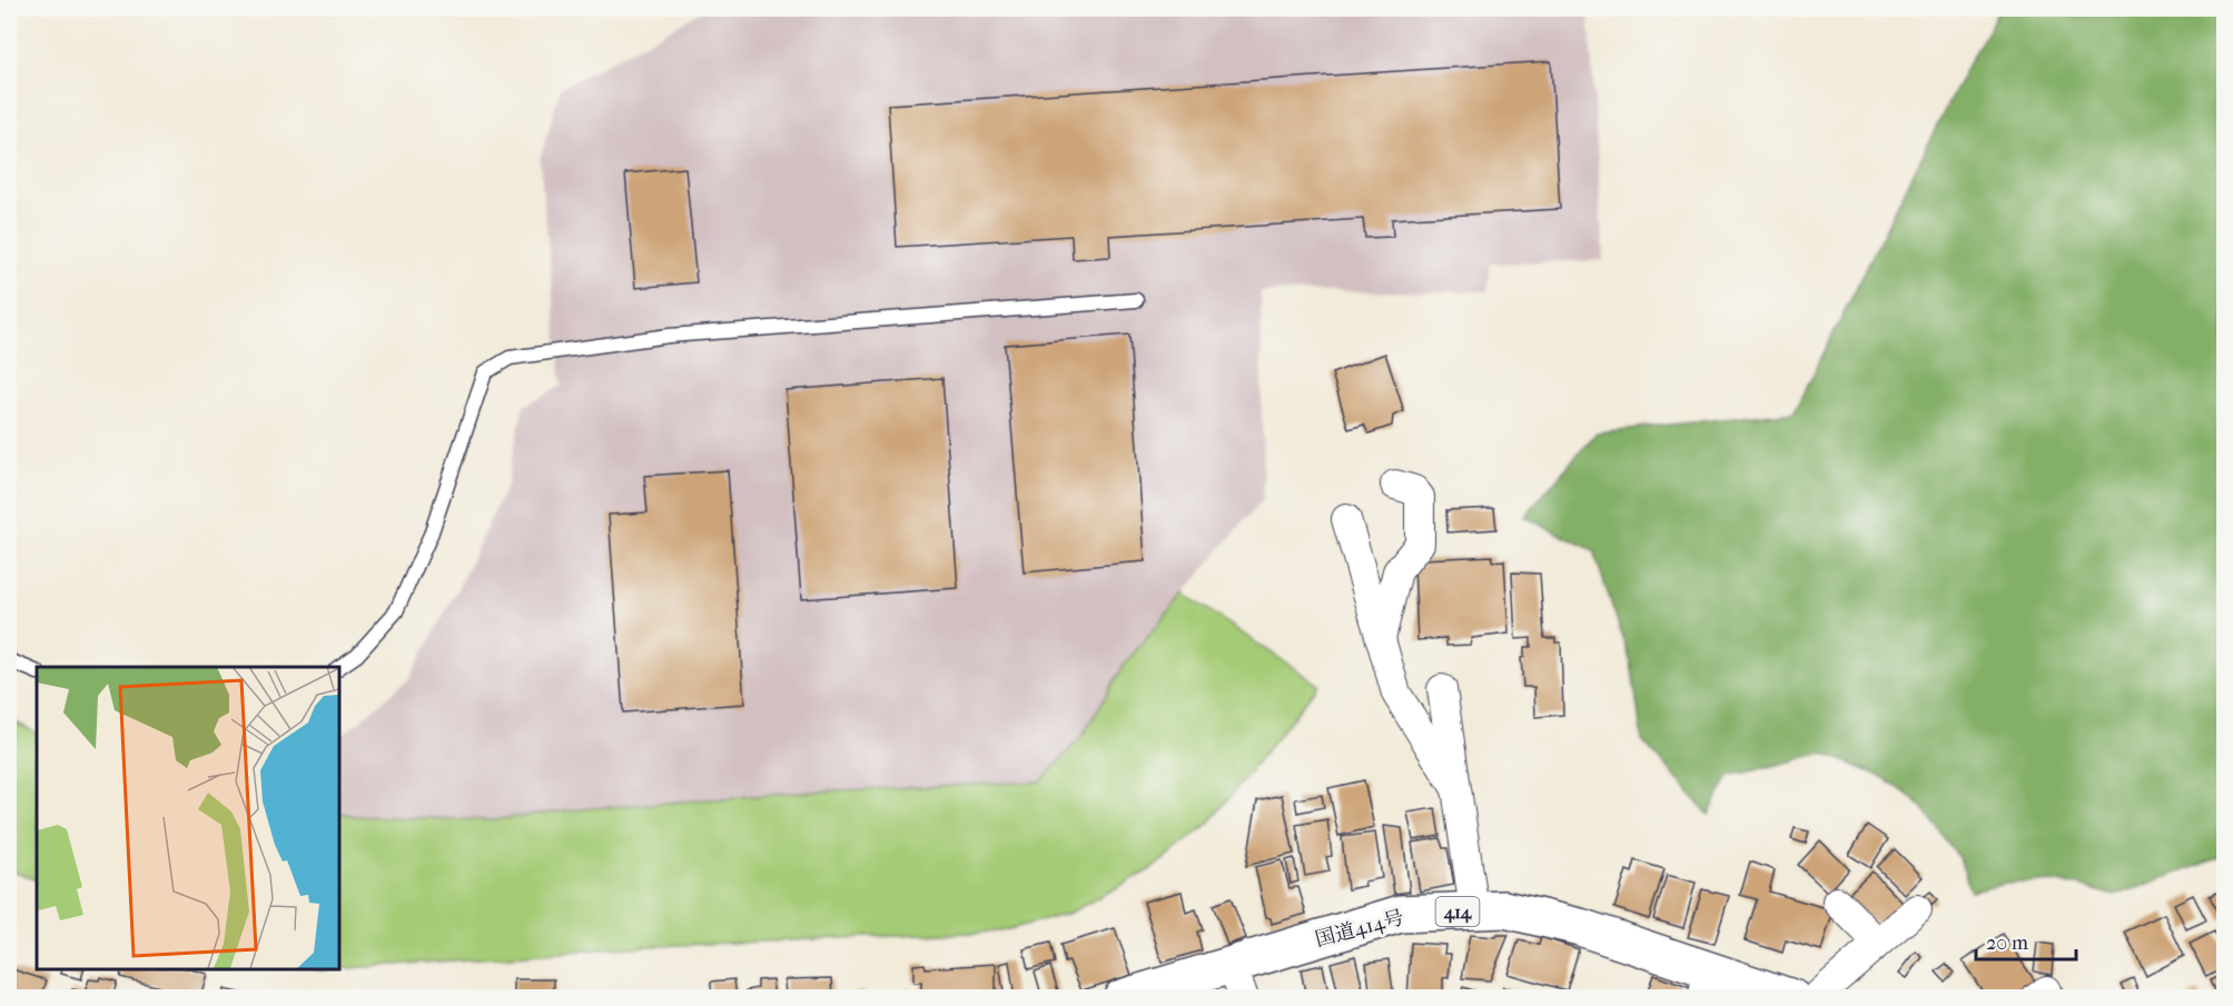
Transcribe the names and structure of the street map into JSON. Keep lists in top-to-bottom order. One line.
{"streets":{"highway":["414","国道414号"]},"scale_bar":"20 m"}
